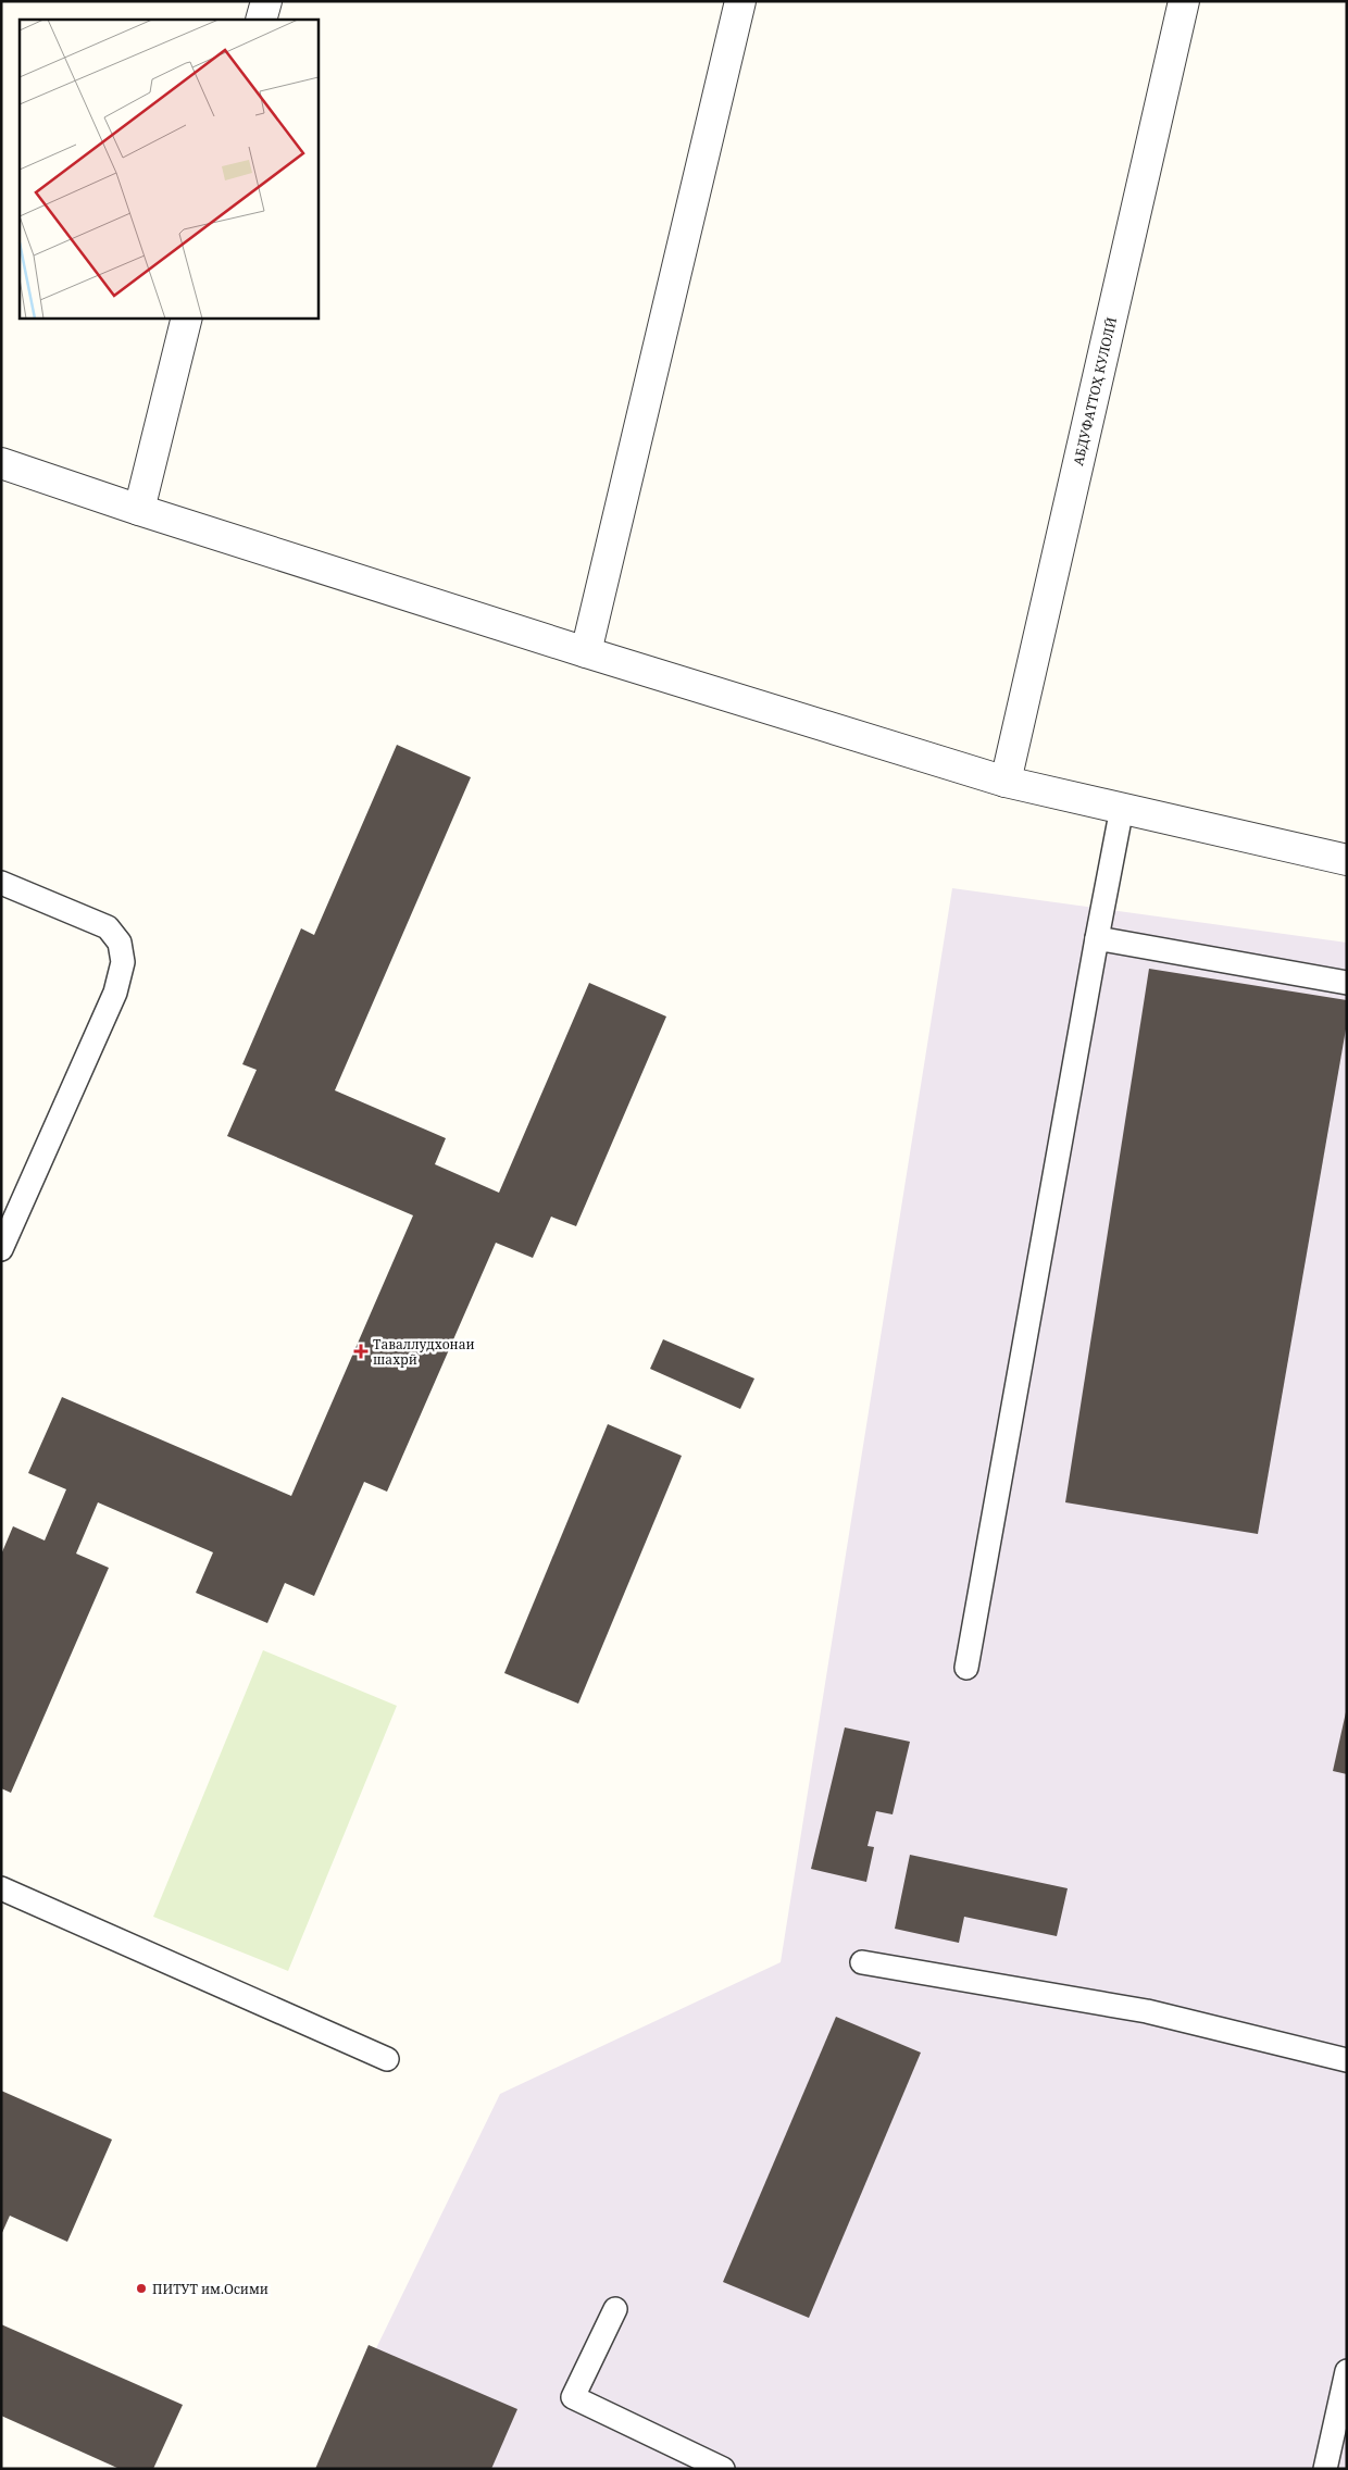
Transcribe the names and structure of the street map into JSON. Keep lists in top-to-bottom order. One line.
{"streets":{"street":["АБДУФАТТОҲ КУЛОЛӢ"]},"places":{"health":["Таваллудхонаи шахрй"],"other":["ПИТУТ им.Осими"]}}
